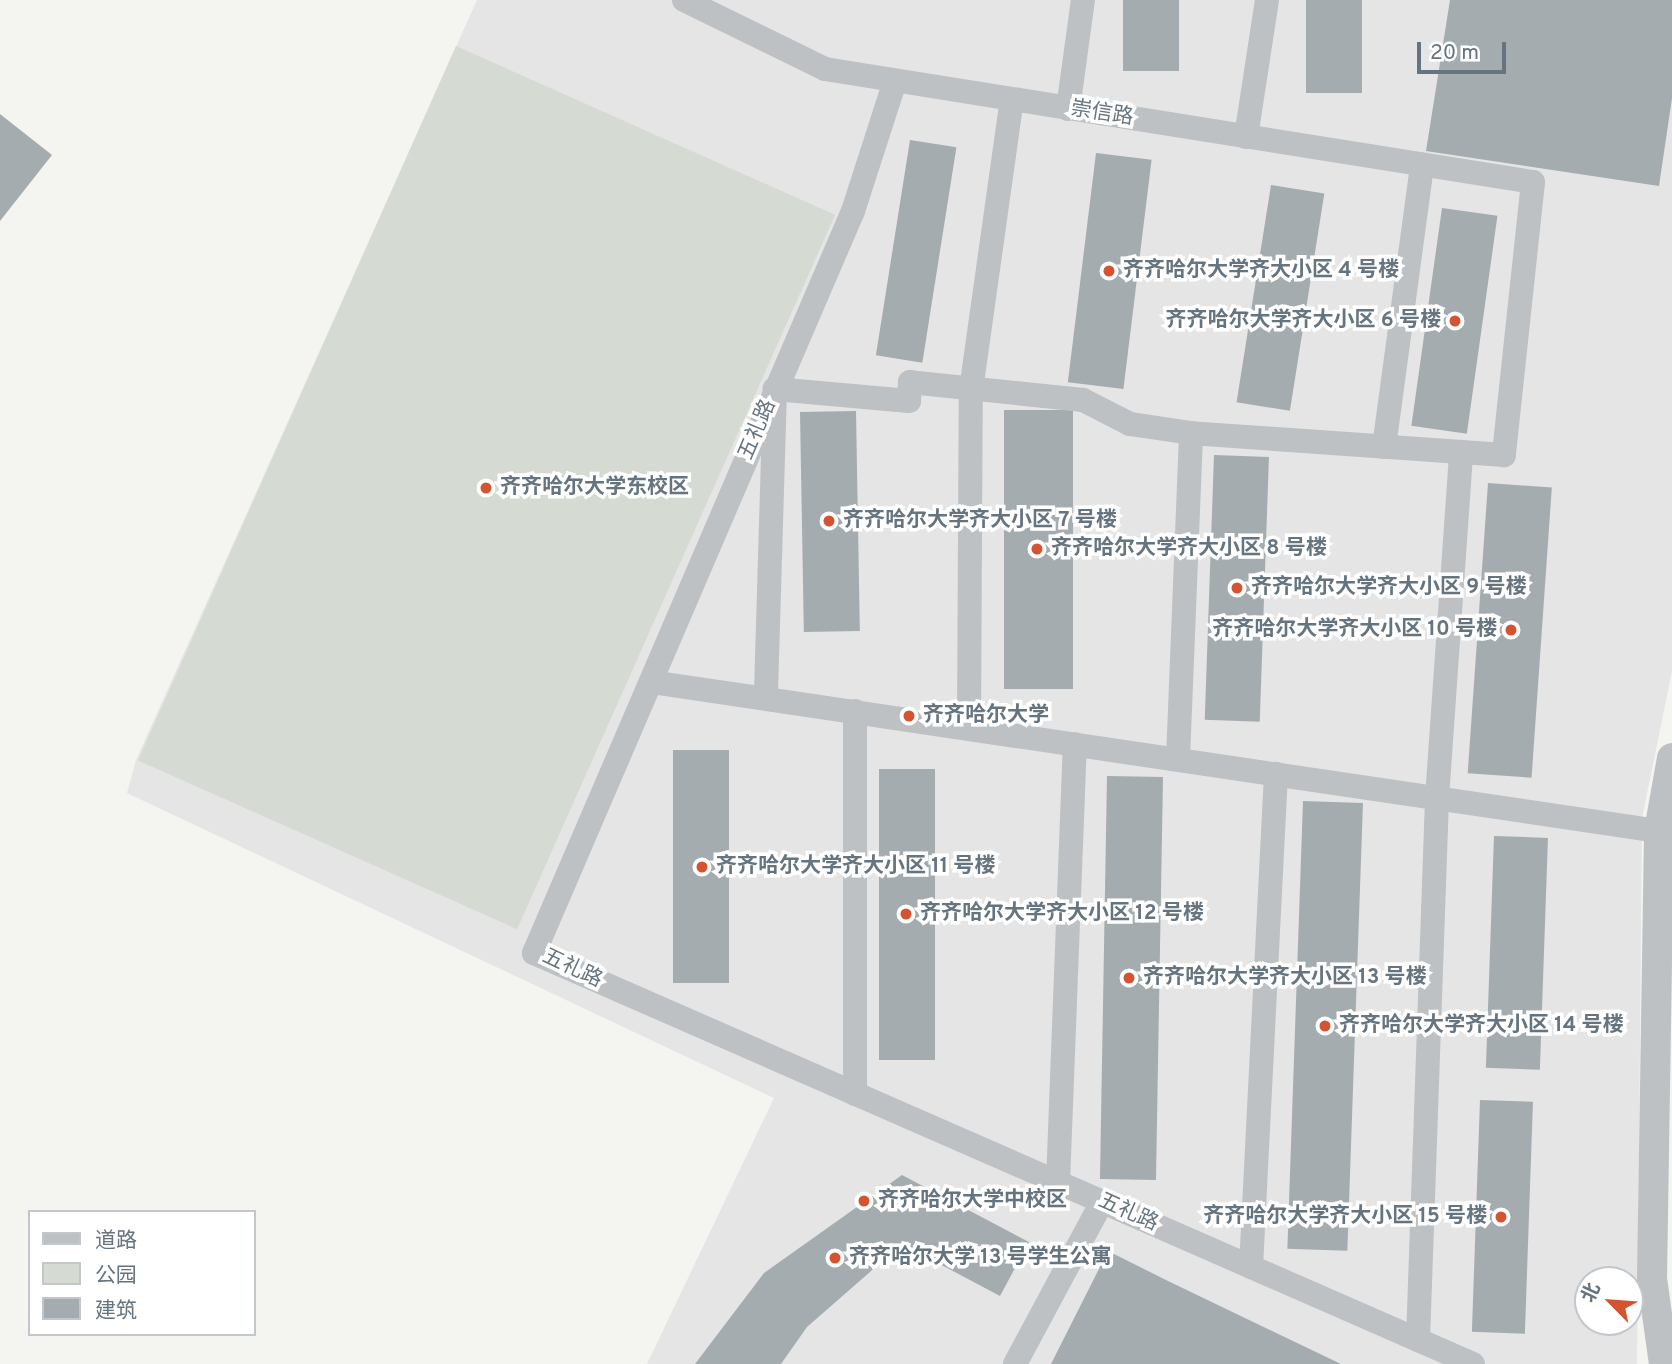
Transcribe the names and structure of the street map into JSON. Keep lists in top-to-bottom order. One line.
{"streets":{"street":["崇信路","五礼路"]},"crossings":[["崇信路","五礼路"]],"places":["齐齐哈尔大学齐大小区 4 号楼","齐齐哈尔大学齐大小区 6 号楼","齐齐哈尔大学东校区","齐齐哈尔大学齐大小区 7 号楼","齐齐哈尔大学齐大小区 8 号楼","齐齐哈尔大学齐大小区 9 号楼","齐齐哈尔大学齐大小区 10 号楼","齐齐哈尔大学","齐齐哈尔大学齐大小区 11 号楼","齐齐哈尔大学齐大小区 12 号楼","齐齐哈尔大学齐大小区 13 号楼","齐齐哈尔大学齐大小区 14 号楼","齐齐哈尔大学中校区","齐齐哈尔大学齐大小区 15 号楼","齐齐哈尔大学 13 号学生公寓"],"legend":["道路","公园","建筑"],"scale_bar":"20 m","north":"top left"}
